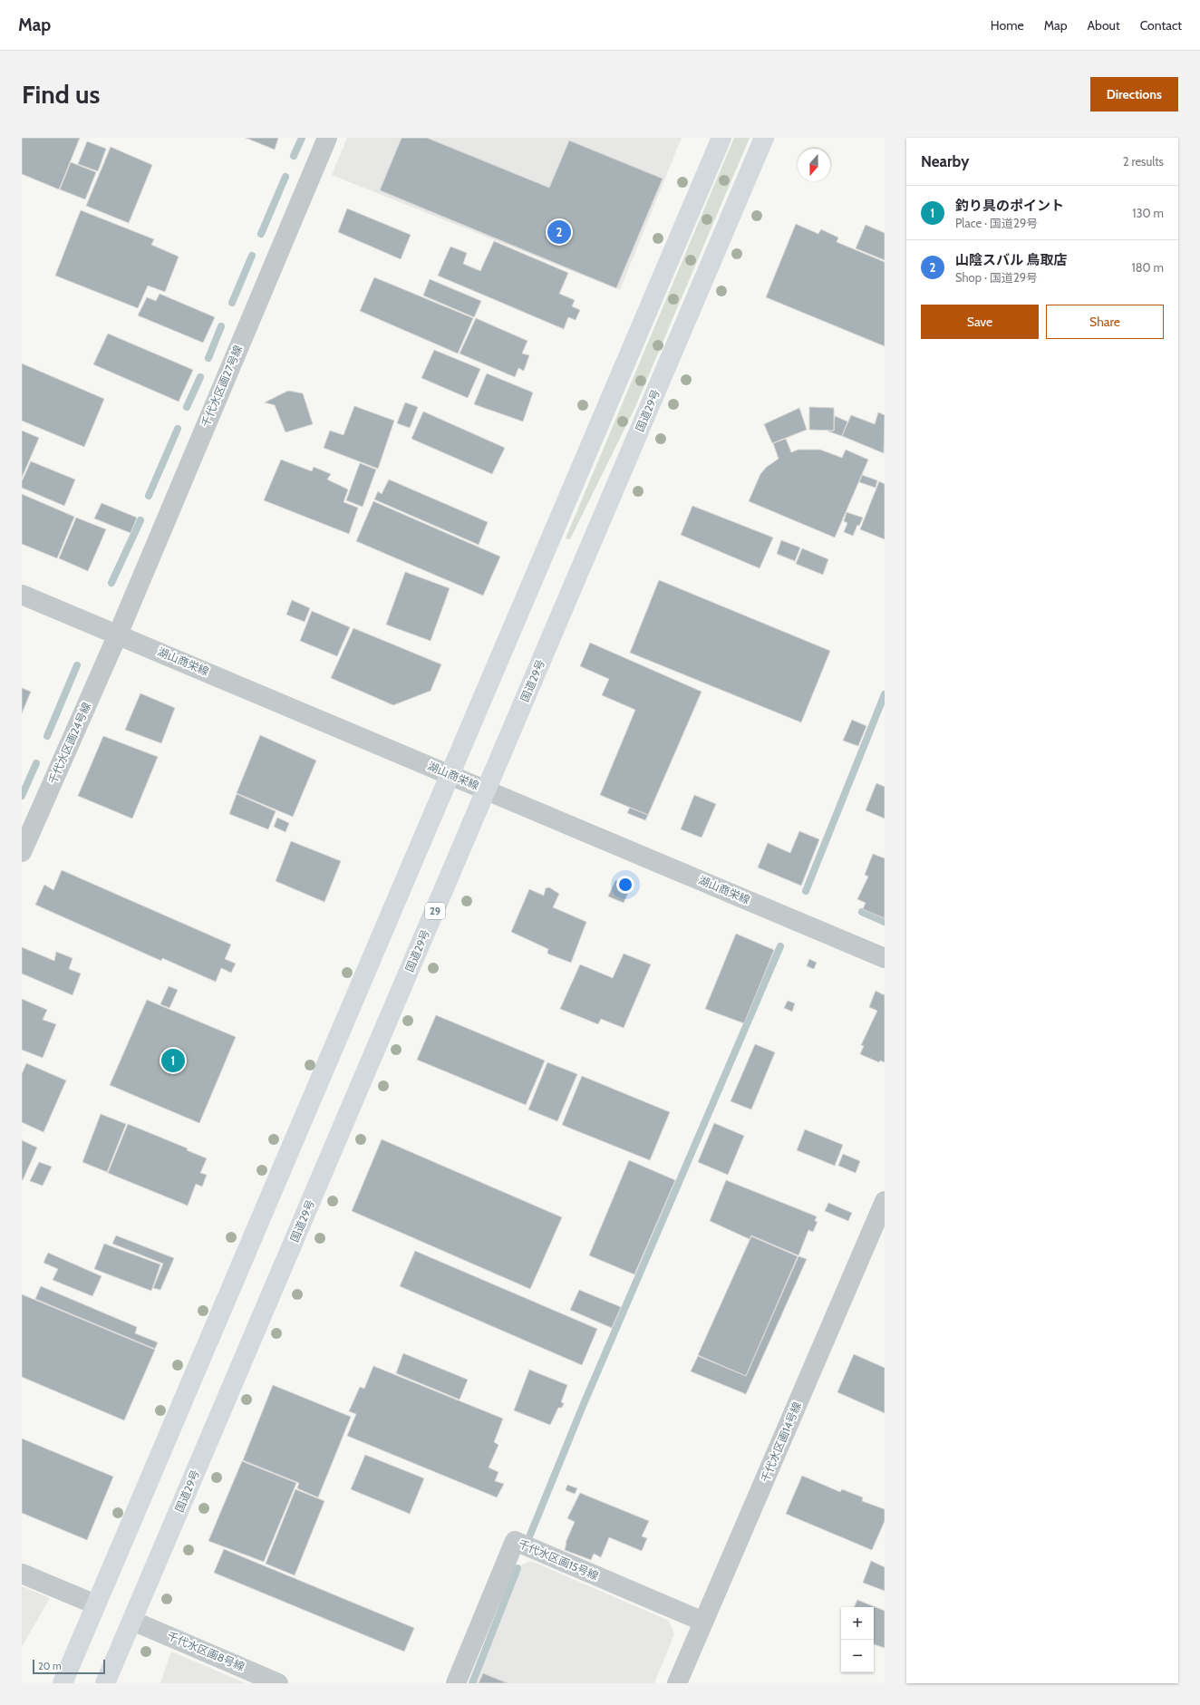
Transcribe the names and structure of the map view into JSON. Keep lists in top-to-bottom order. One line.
{"streets":{"highway":["国道29号","29"],"street":["千代水区画27号線","湖山商栄線","千代水区画24号線","千代水区画14号線","千代水区画15号線","千代水区画8号線"]},"crossings":[["千代水区画27号線","湖山商栄線"],["千代水区画27号線","千代水区画24号線"],["国道29号","湖山商栄線"],["国道29号","千代水区画8号線"],["湖山商栄線","千代水区画24号線"],["千代水区画14号線","千代水区画15号線"]],"scale_bar":"20 m","north":"bottom","page":{"header":"Map","nav":["Home","Map","About","Contact"],"buttons":["Directions",["Save","Share"]],"title":"Find us","heading":["Nearby","2 results"],"list":[{"mark":"1","name":"釣り具のポイント","note":"Place · 国道29号","value":"130 m"},{"mark":"2","name":"山陰スバル 鳥取店","note":"Shop · 国道29号","value":"180 m"}],"pins":["2","1"],"map_buttons":["+","−"],"scale":"20 m"}}
